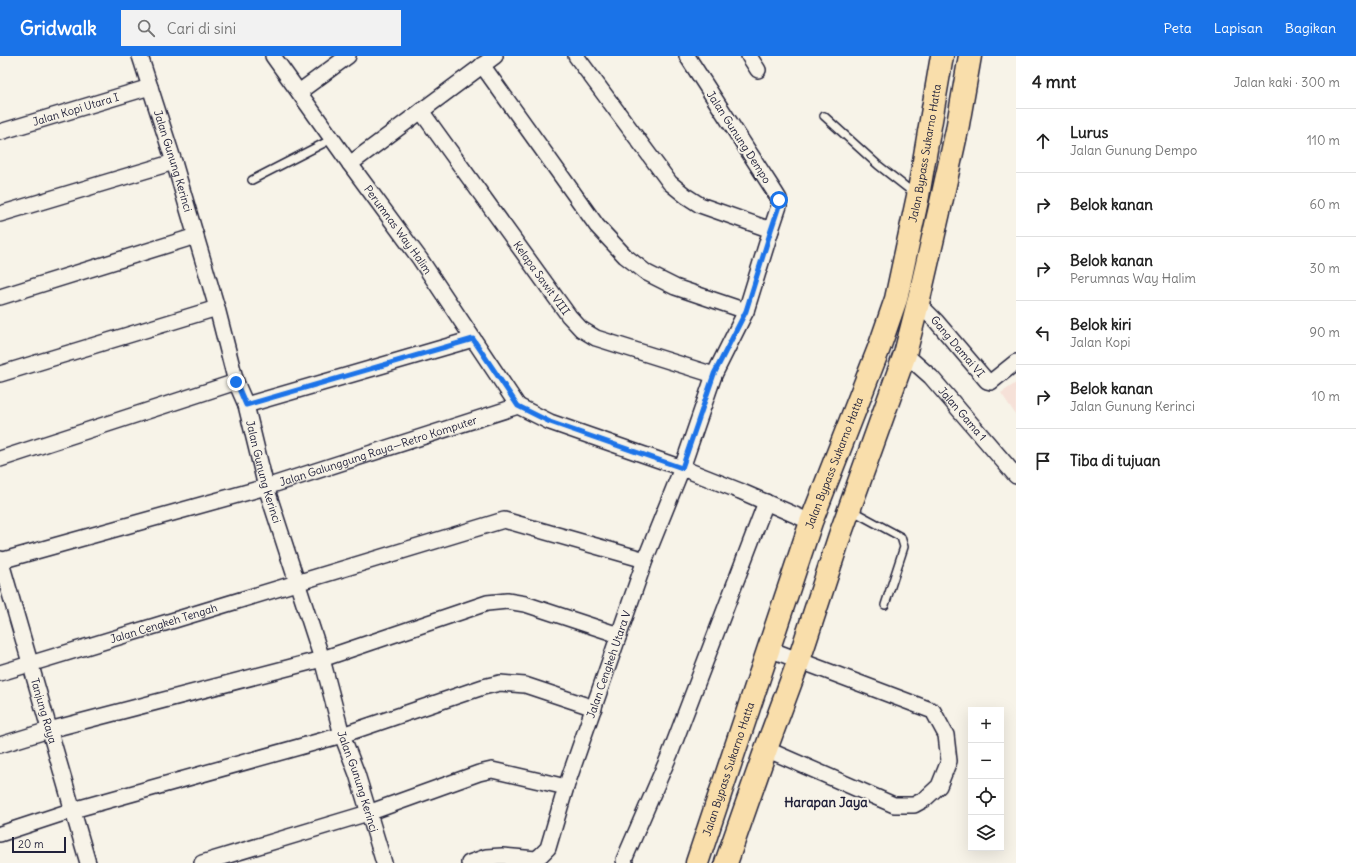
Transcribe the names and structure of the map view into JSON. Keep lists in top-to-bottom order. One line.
{"streets":{"highway":["Jalan Bypass Sukarno Hatta"],"street":["Jalan Kopi Utara I","Jalan Gunung Dempo","Jalan Gunung Kerinci","Perumnas Way Halim","Kelapa Sawit VIII","Gang Damai VI","Jalan Gama 1","Jalan Galunggung Raya—Retro Komputer","Jalan Cengkeh Tengah","Jalan Cengkeh Utara V","Tanjung Raya"]},"crossings":[["Jalan Kopi Utara I","Jalan Gunung Kerinci"],["Jalan Gunung Dempo","Kelapa Sawit VIII"],["Jalan Gunung Dempo","Jalan Cengkeh Utara V"],["Jalan Gunung Kerinci","Jalan Galunggung Raya—Retro Komputer"],["Jalan Gunung Kerinci","Jalan Cengkeh Tengah"],["Perumnas Way Halim","Jalan Galunggung Raya—Retro Komputer"],["Jalan Galunggung Raya—Retro Komputer","Tanjung Raya"],["Jalan Cengkeh Tengah","Jalan Cengkeh Utara V"],["Jalan Cengkeh Tengah","Tanjung Raya"]],"districts":["Harapan Jaya"],"scale_bar":"20 m","page":{"header":"Gridwalk","search":"Cari di sini","nav":["Peta","Lapisan","Bagikan"],"heading":["4 mnt","Jalan kaki · 300 m"],"list":[["Lurus","Jalan Gunung Dempo","110 m"],["Belok kanan","60 m"],["Belok kanan","Perumnas Way Halim","30 m"],["Belok kiri","Jalan Kopi","90 m"],["Belok kanan","Jalan Gunung Kerinci","10 m"],"Tiba di tujuan"],"map_buttons":["+","−"],"scale":"20 m"}}
